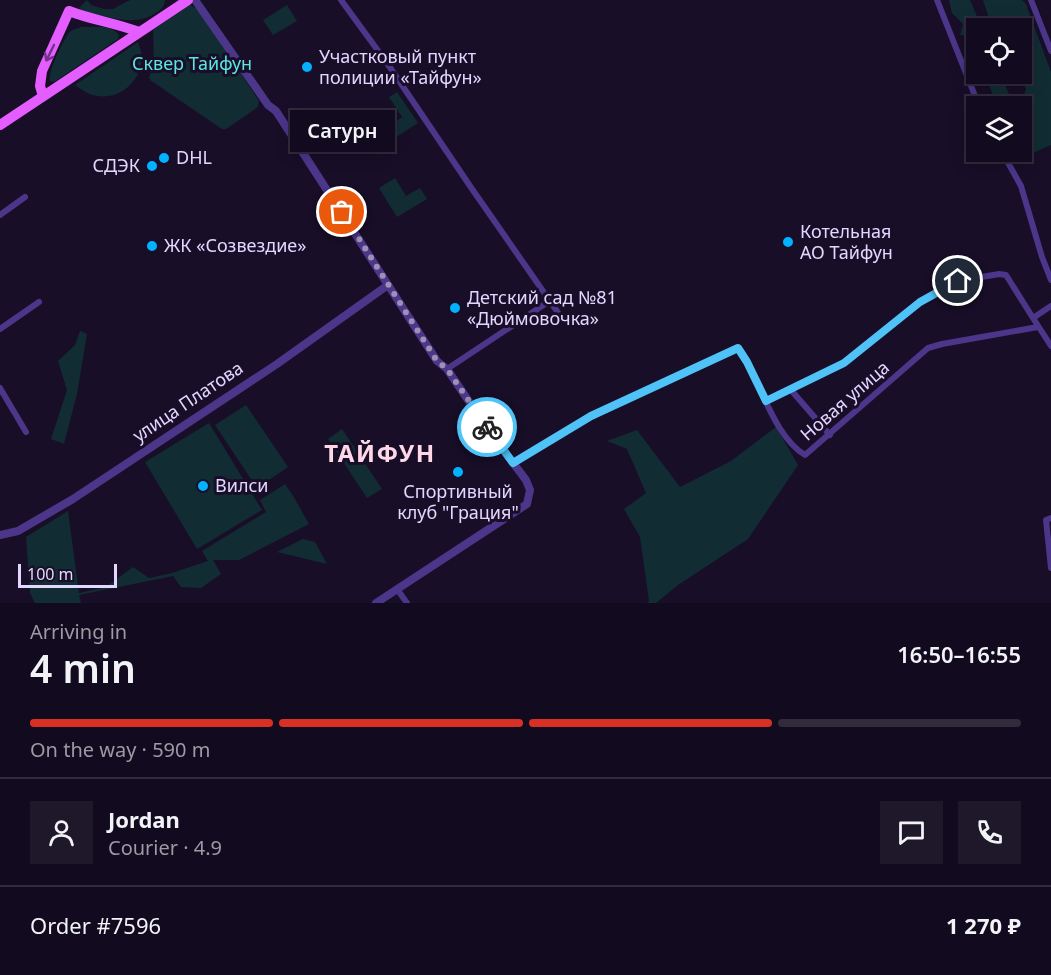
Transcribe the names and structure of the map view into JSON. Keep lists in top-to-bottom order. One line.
{"streets":{"street":["Новая улица","улица Платова"]},"districts":["ТАЙФУН"],"parks":["Сквер Тайфун"],"places":["Участковый пункт полиции «Тайфун»","DHL","СДЭК","Сатурн","Котельная АО Тайфун","ЖК «Созвездие»","Детский сад №81 «Дюймовочка»","Спортивный клуб \"Грация\"","Вилси"],"scale_bar":"100 m","page":{"bubble":"Сатурн","scale":"100 m","heading":["4 min","Arriving in","16:50–16:55"],"panel":["Jordan","Courier · 4.9","Order #7596","1 270 ₽"],"bar":"On the way · 590 m"}}
